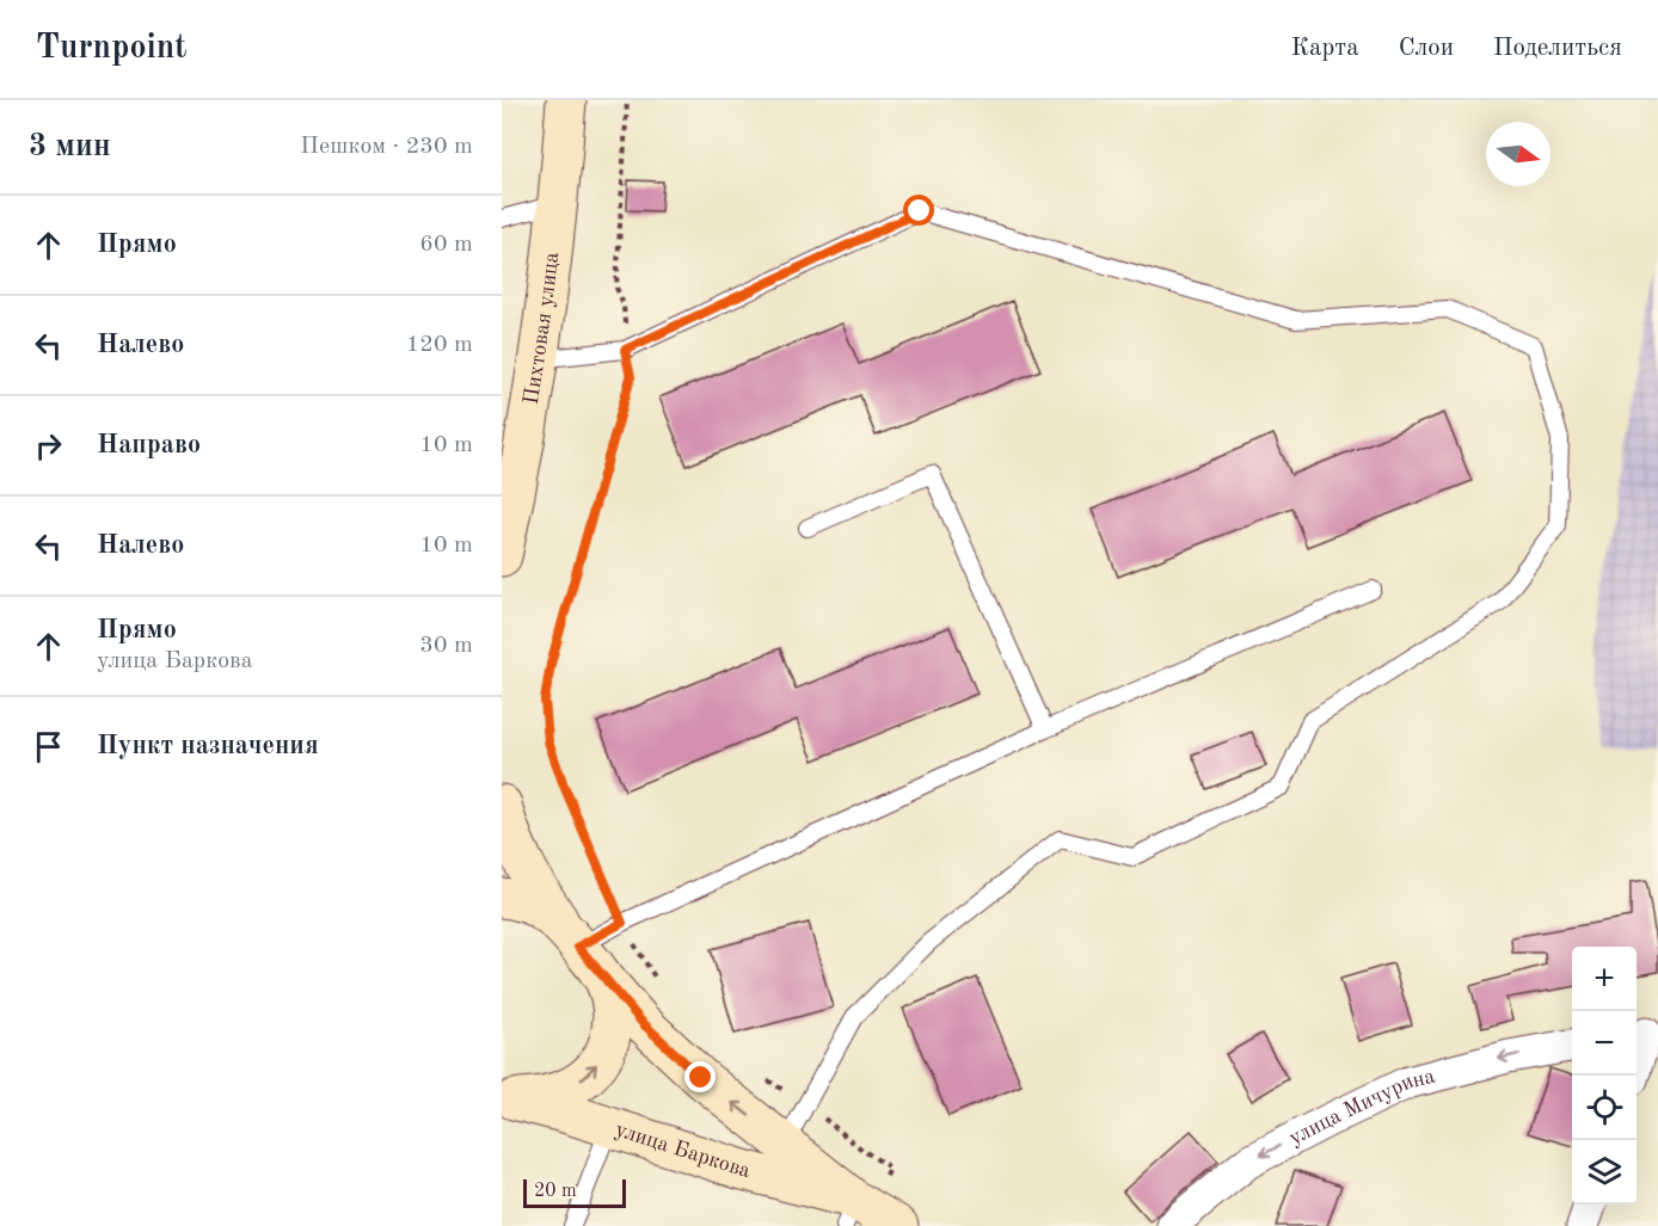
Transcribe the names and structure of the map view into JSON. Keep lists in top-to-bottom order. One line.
{"streets":{"main road":["Пихтовая улица","улица Баркова"],"street":["улица Мичурина"]},"one_way":["улица Мичурина"],"scale_bar":"20 m","north":"right","page":{"header":"Turnpoint","nav":["Карта","Слои","Поделиться"],"heading":["3 мин","Пешком · 230 m"],"list":[["Прямо","60 m"],["Налево","120 m"],["Направо","10 m"],["Налево","10 m"],["Прямо","улица Баркова","30 m"],"Пункт назначения"],"map_buttons":["+","−"],"scale":"20 m"}}
